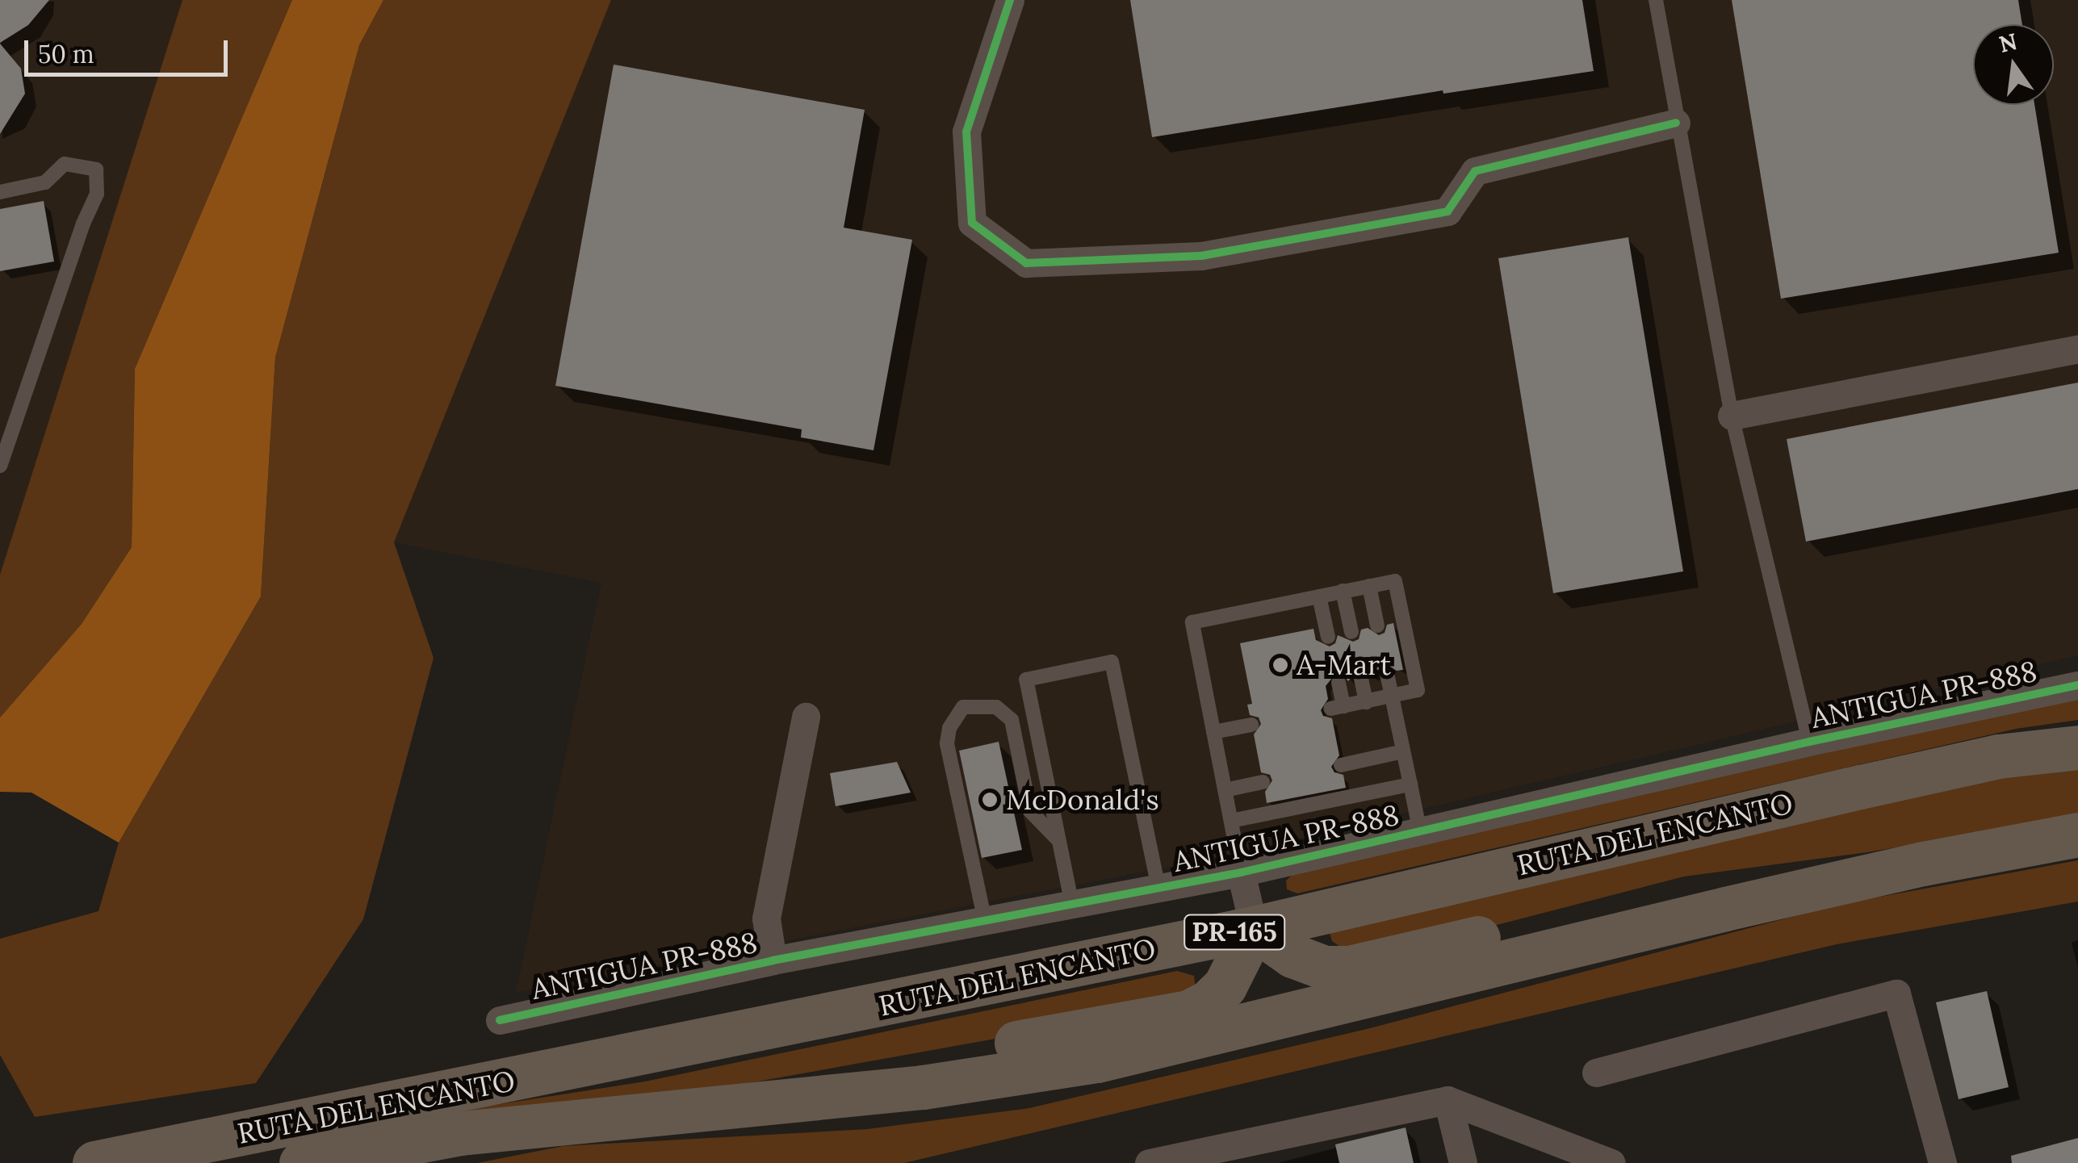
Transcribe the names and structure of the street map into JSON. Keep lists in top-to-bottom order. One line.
{"streets":{"main road":["RUTA DEL ENCANTO","PR-165"],"street":["ANTIGUA PR-888"]},"places":["A-Mart","McDonald's"],"scale_bar":"50 m","north":"top"}
